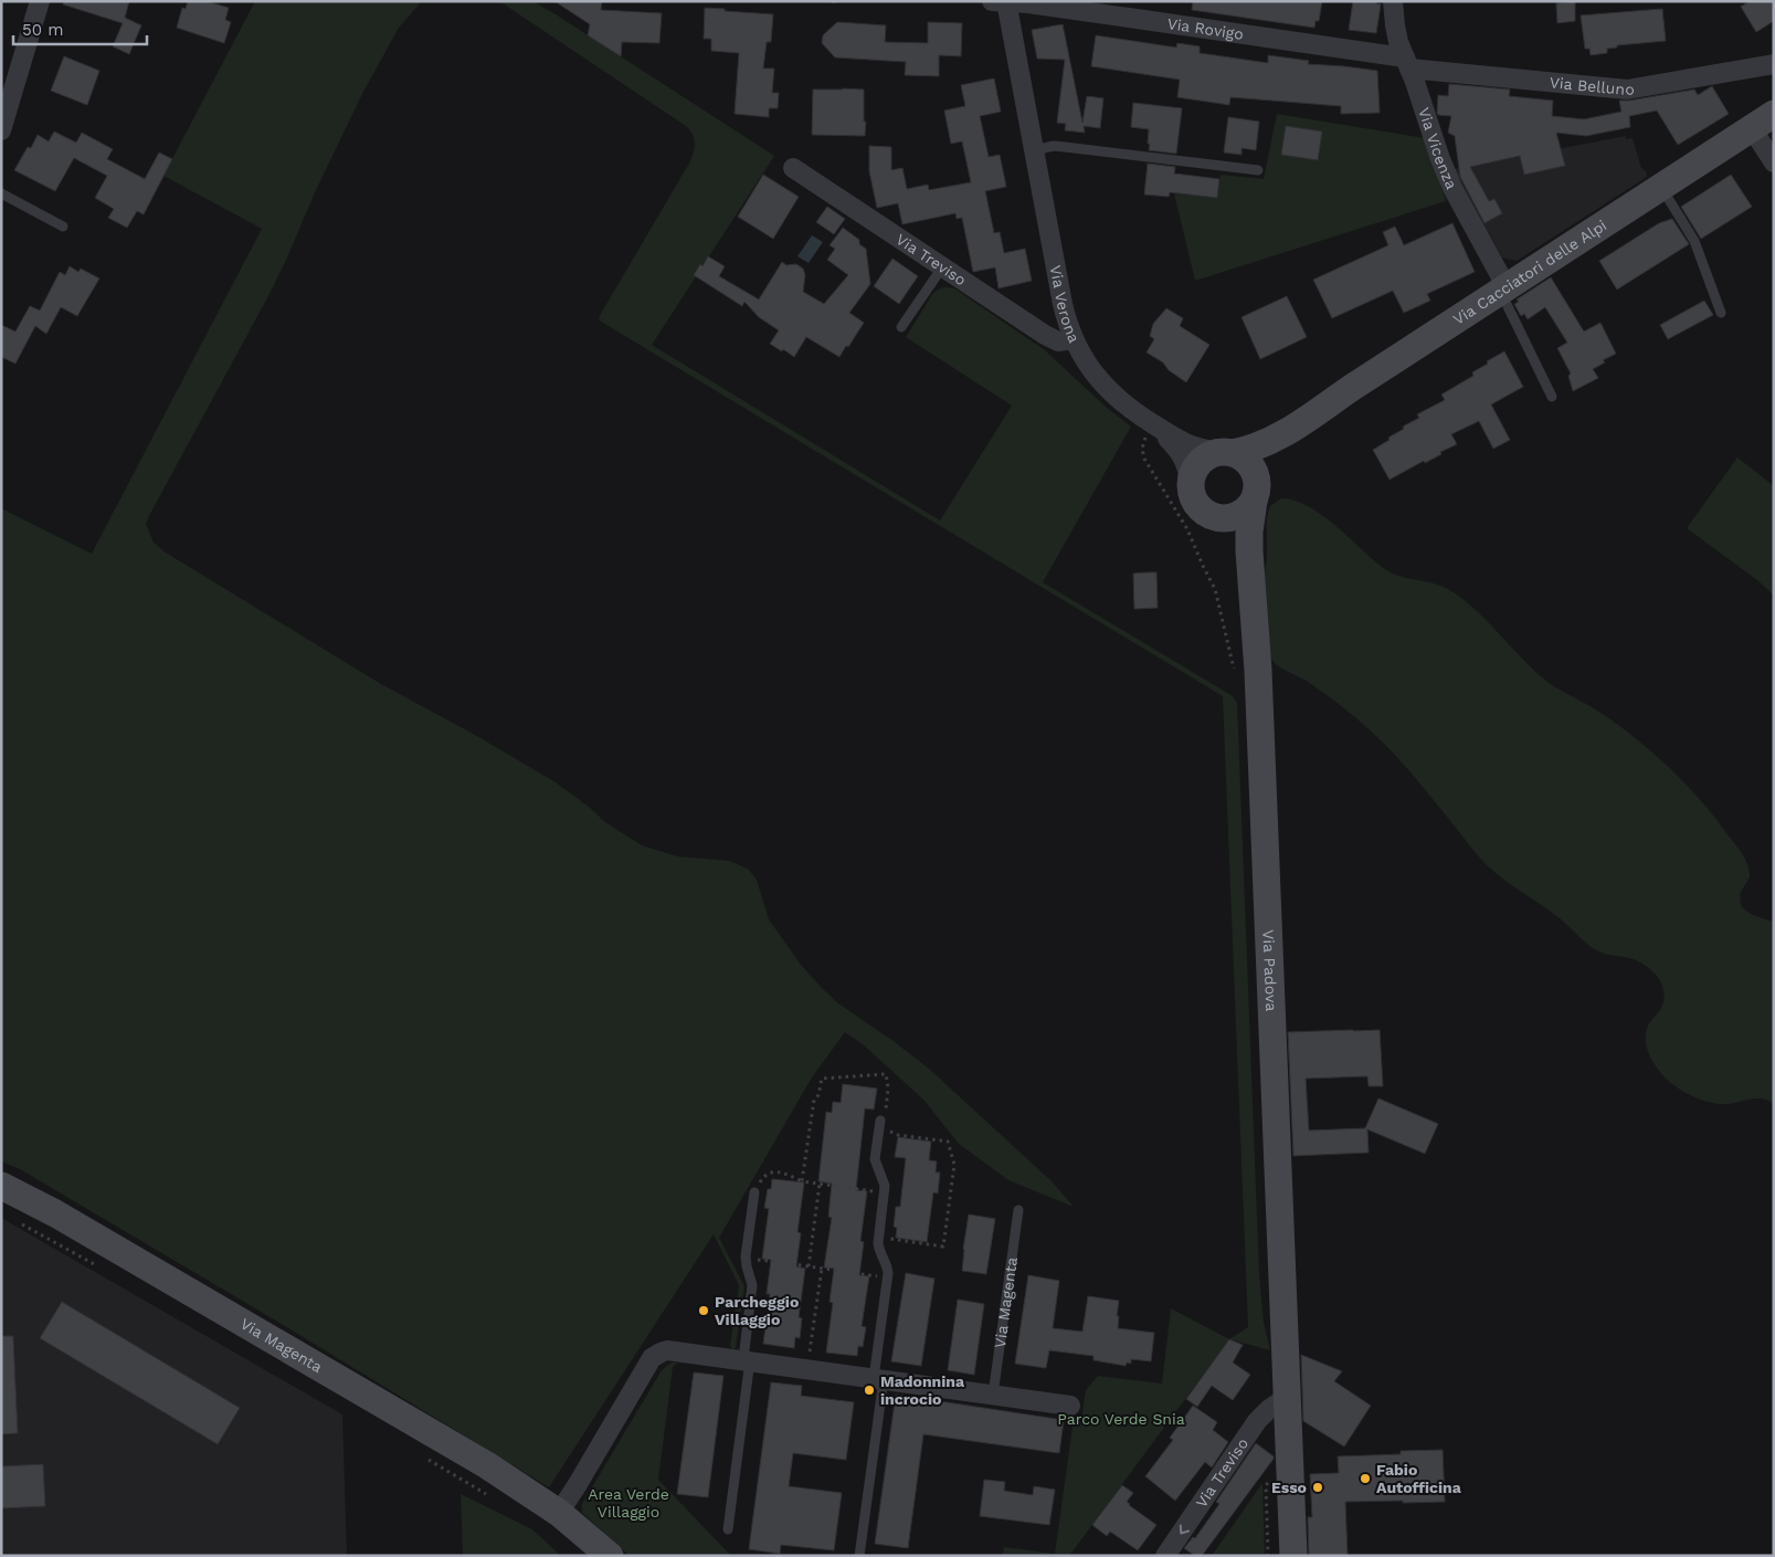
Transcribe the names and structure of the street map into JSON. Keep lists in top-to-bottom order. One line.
{"streets":{"street":["Via Rovigo","Via Belluno","Via Vicenza","Via Treviso","Via Cacciatori delle Alpi","Via Verona","Via Padova","Via Magenta"]},"crossings":[["Via Rovigo","Via Belluno"],["Via Rovigo","Via Vicenza"],["Via Rovigo","Via Verona"],["Via Belluno","Via Vicenza"],["Via Vicenza","Via Cacciatori delle Alpi"],["Via Treviso","Via Verona"],["Via Treviso","Via Padova"],["Via Cacciatori delle Alpi","Via Verona"],["Via Cacciatori delle Alpi","Via Padova"],["Via Verona","Via Padova"]],"one_way":["Via Treviso"],"parks":["Parco Verde Snia","Area Verde Villaggio"],"places":["Parcheggio Villaggio","Madonnina incrocio","Fabio Autofficina","Esso"],"scale_bar":"50 m"}
